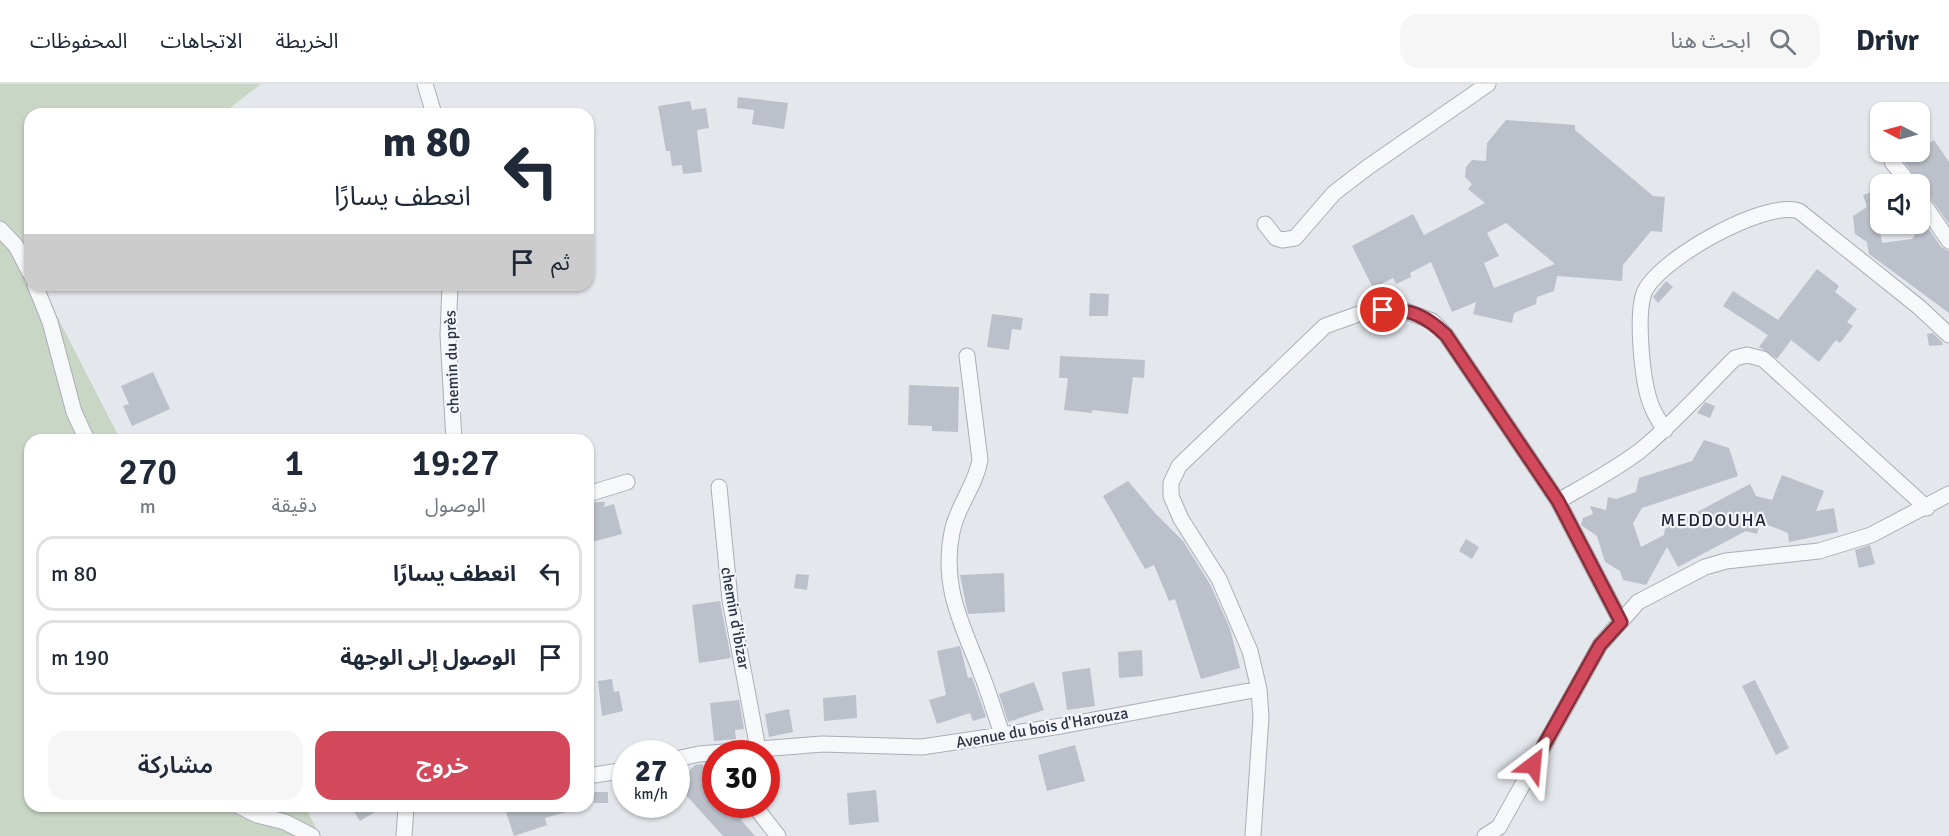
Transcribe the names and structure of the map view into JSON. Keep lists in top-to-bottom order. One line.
{"streets":{"street":["chemin du près","chemin d'ibizar","Avenue du bois d'Harouza"]},"districts":["MEDDOUHA"],"north":"left","page":{"header":"Drivr","search":"ابحث هنا","nav":["الخريطة","الاتجاهات","المحفوظات"],"turn":["80 m","انعطف يسارًا"],"then":"ثم","eta":["19:27","الوصول","1","دقيقة","270","m"],"list":[{"name":"انعطف يسارًا","value":"80 m"},{"name":"الوصول إلى الوجهة","value":"190 m"}],"buttons":["خروج","مشاركة"],"speed":"27 km/h","limit":"30"}}
